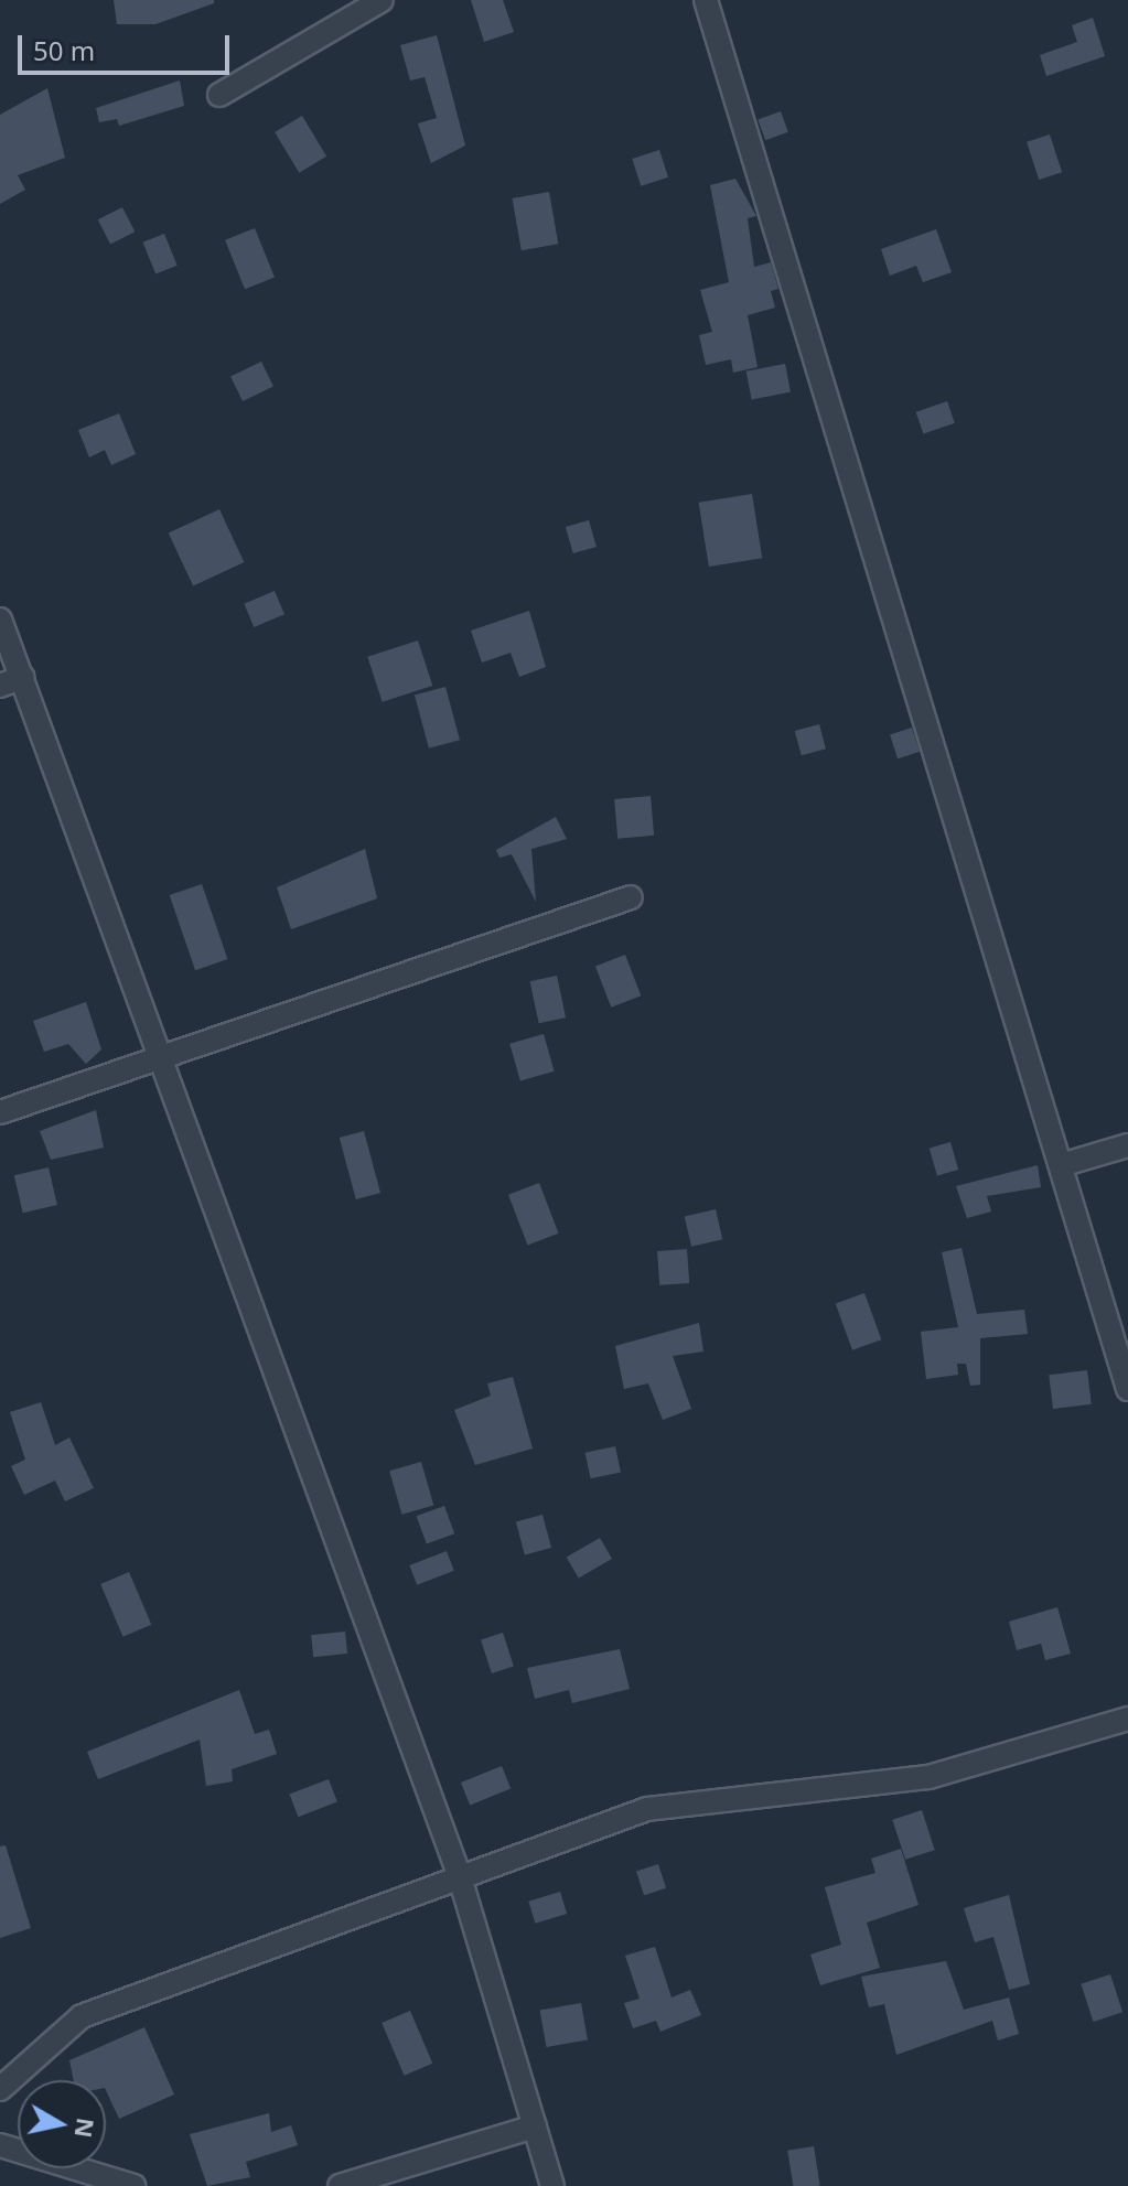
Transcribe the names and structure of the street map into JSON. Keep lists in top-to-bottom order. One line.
{"scale_bar":"50 m","north":"right"}
